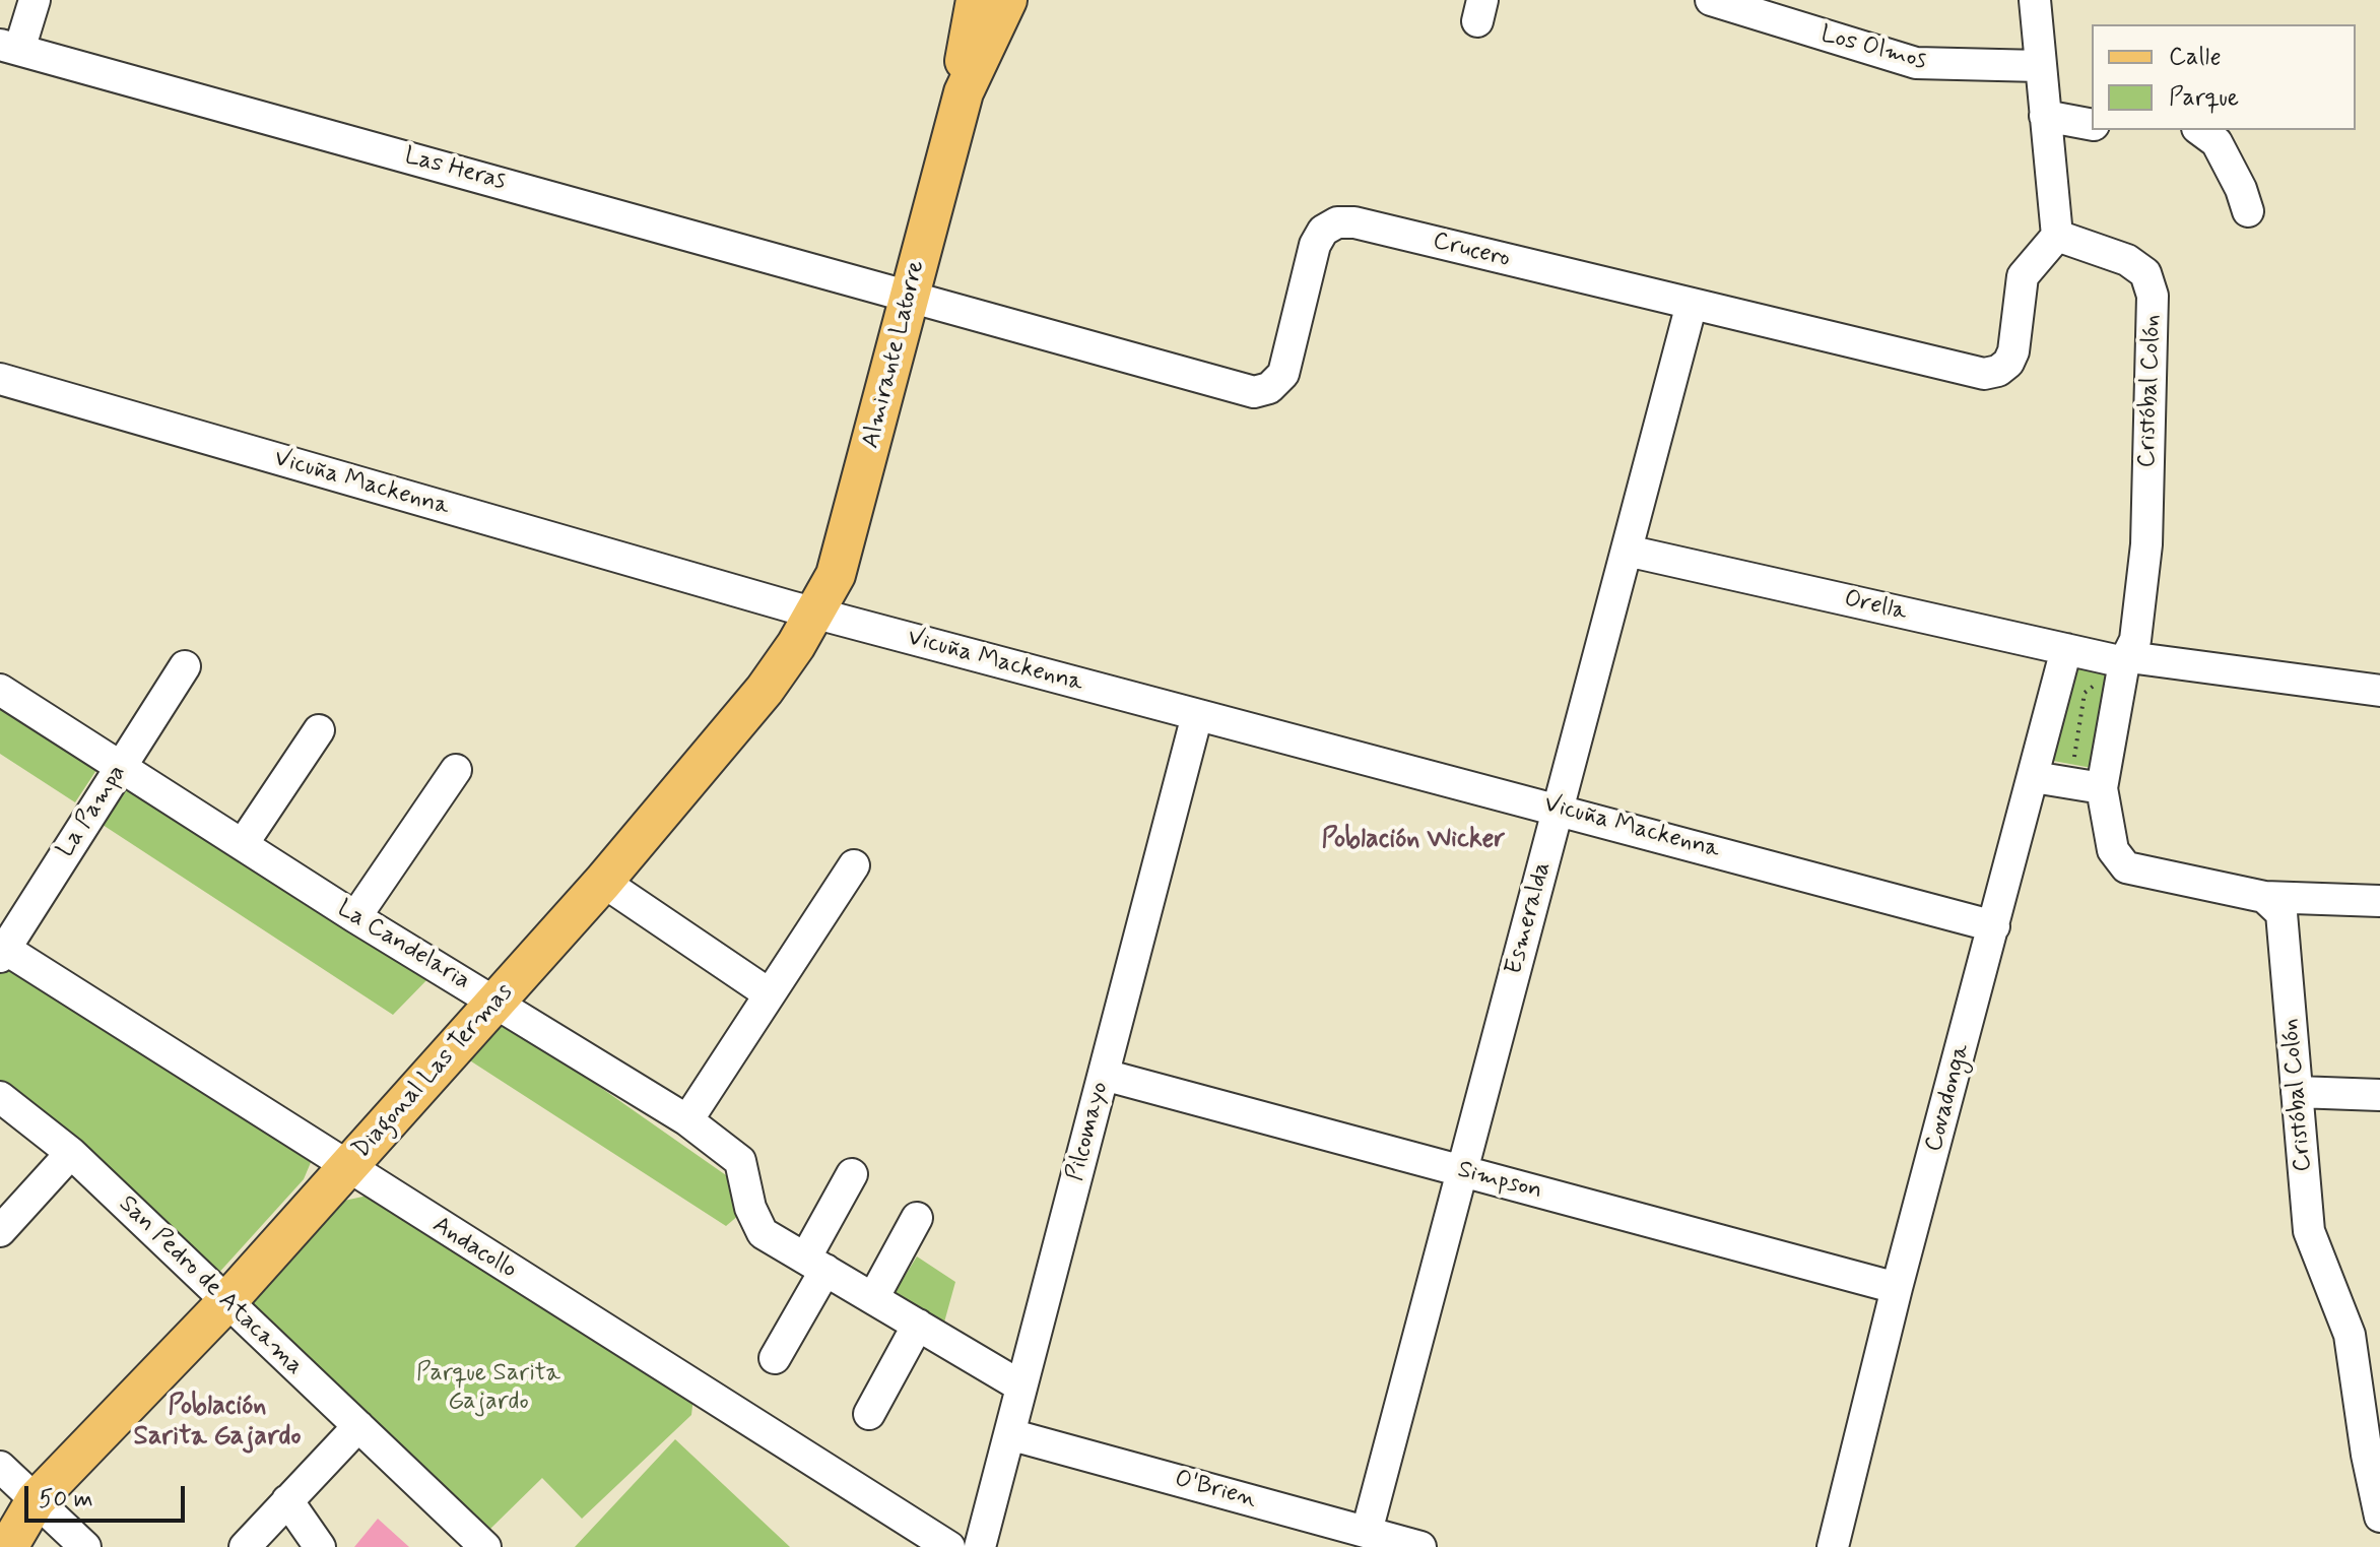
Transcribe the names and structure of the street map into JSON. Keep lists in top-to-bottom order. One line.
{"streets":{"main road":["Almirante Latorre","Diagonal Las Termas"],"street":["Los Olmos","Las Heras","Crucero","Cristóbal Colón","Vicuña Mackenna","Orella","La Pampa","Esmeralda","La Candelaria","Covadonga","Pilcomayo","Simpson","Andacollo","San Pedro de Atacama","O'Brien"]},"crossings":[["Las Heras","Crucero"],["Las Heras","Almirante Latorre"],["Crucero","Almirante Latorre"],["Crucero","Cristóbal Colón"],["Crucero","Esmeralda"],["Almirante Latorre","Vicuña Mackenna"],["Almirante Latorre","Diagonal Las Termas"],["Cristóbal Colón","Orella"],["Vicuña Mackenna","Esmeralda"],["Vicuña Mackenna","Diagonal Las Termas"],["Vicuña Mackenna","Covadonga"],["Vicuña Mackenna","Pilcomayo"],["Orella","Esmeralda"],["Orella","Covadonga"],["La Pampa","La Candelaria"],["La Pampa","Andacollo"],["Esmeralda","Simpson"],["Esmeralda","O'Brien"],["La Candelaria","Diagonal Las Termas"],["Diagonal Las Termas","Andacollo"],["Diagonal Las Termas","San Pedro de Atacama"],["Covadonga","Simpson"],["Pilcomayo","Simpson"],["Pilcomayo","O'Brien"]],"districts":["Población Wicker","Población Sarita Gajardo"],"parks":["Parque Sarita Gajardo"],"legend":["Calle","Parque"],"scale_bar":"50 m"}
